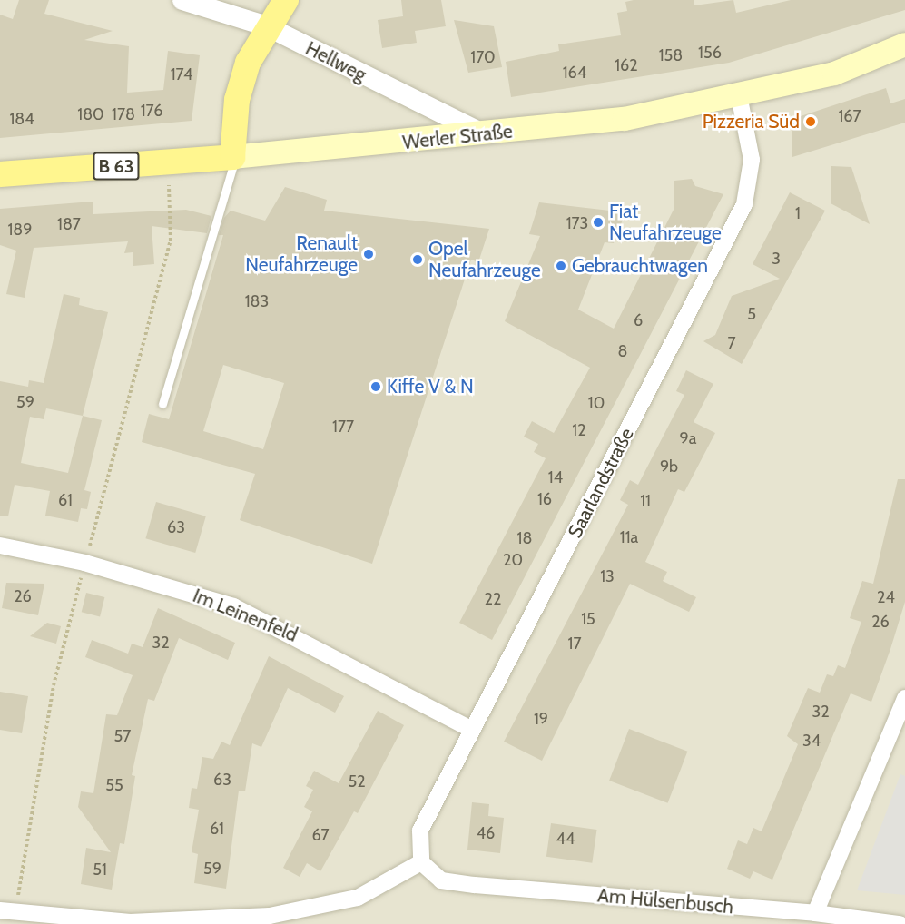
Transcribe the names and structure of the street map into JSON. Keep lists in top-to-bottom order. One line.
{"streets":{"main road":["Werler Straße","B 63"],"street":["Hellweg","Saarlandstraße","Im Leinenfeld","Am Hülsenbusch"]},"crossings":[["Hellweg","Werler Straße"],["Werler Straße","Saarlandstraße"],["Saarlandstraße","Im Leinenfeld"],["Saarlandstraße","Am Hülsenbusch"]],"places":["Pizzeria Süd","Fiat Neufahrzeuge","Renault Neufahrzeuge","Opel Neufahrzeuge","Gebrauchtwagen","Kiffe V & N"],"house_numbers":["156","158","170","162","164","174","176","180","178","167","184","1","173","187","189","3","183","5","6","7","8","59","10","177","12","9a","9b","14","16","61","11","63","11a","18","20","13","26","24","22","15","26","32","17","32","19","57","34","63","52","55","61","46","67","44","59","51"]}
